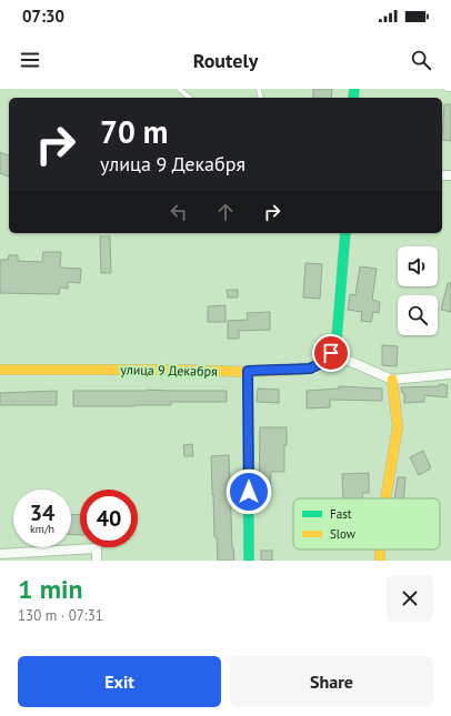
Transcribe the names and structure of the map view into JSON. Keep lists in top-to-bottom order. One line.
{"streets":{"street":["улица 9 Декабря"]},"legend":["Fast","Slow"],"page":{"status":"07:30","header":"Routely","turn":["70 m","улица 9 Декабря"],"speed":"34 km/h","limit":"40","heading":["1 min","130 m · 07:31"],"buttons":["Exit","Share"]}}
